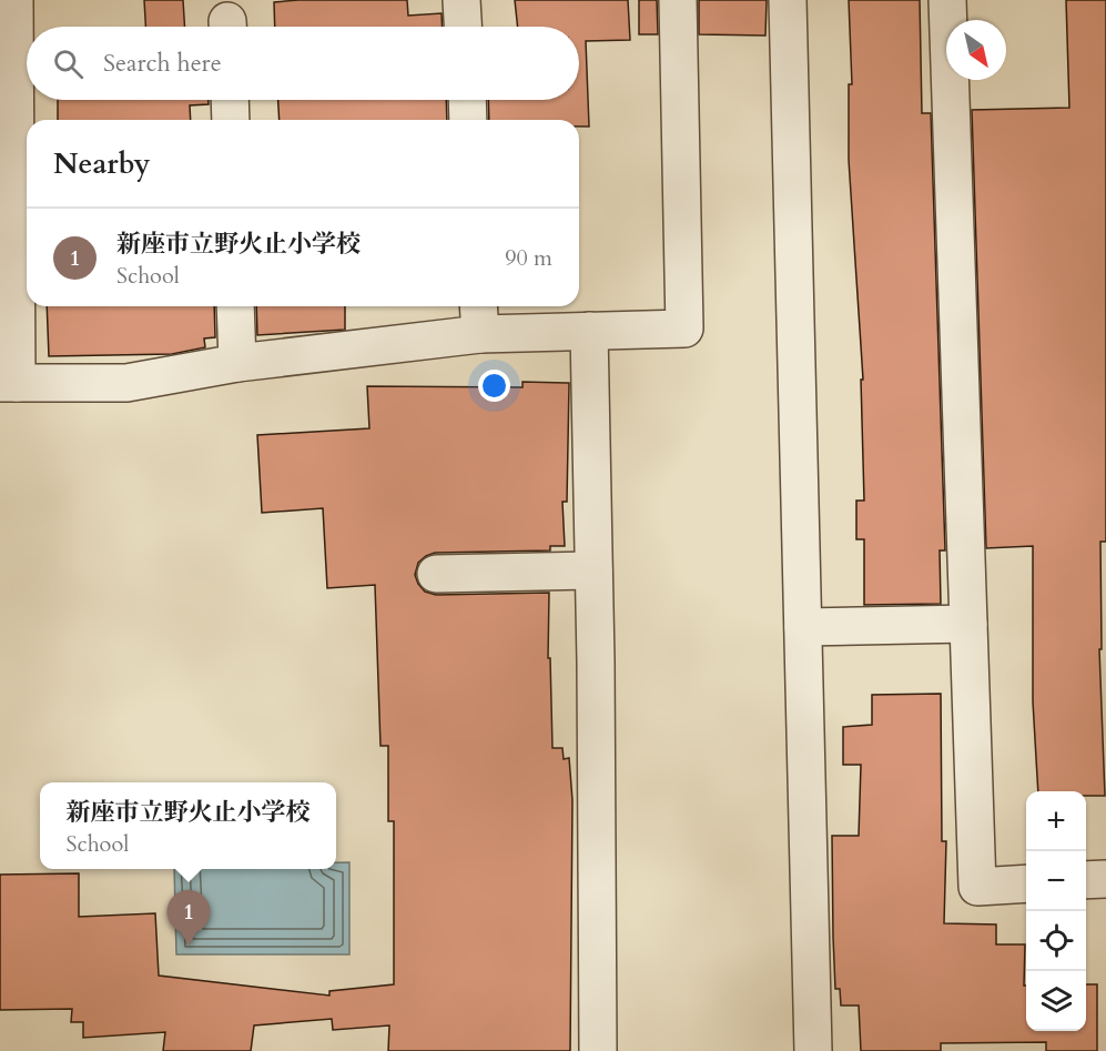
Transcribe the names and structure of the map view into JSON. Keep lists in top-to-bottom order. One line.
{"north":"bottom right","page":{"search":"Search here","heading":"Nearby","list":[{"mark":"1","name":"新座市立野火止小学校","note":"School","value":"90 m"}],"popup":["新座市立野火止小学校","School"],"map_buttons":["+","−"],"pins":"1"}}
